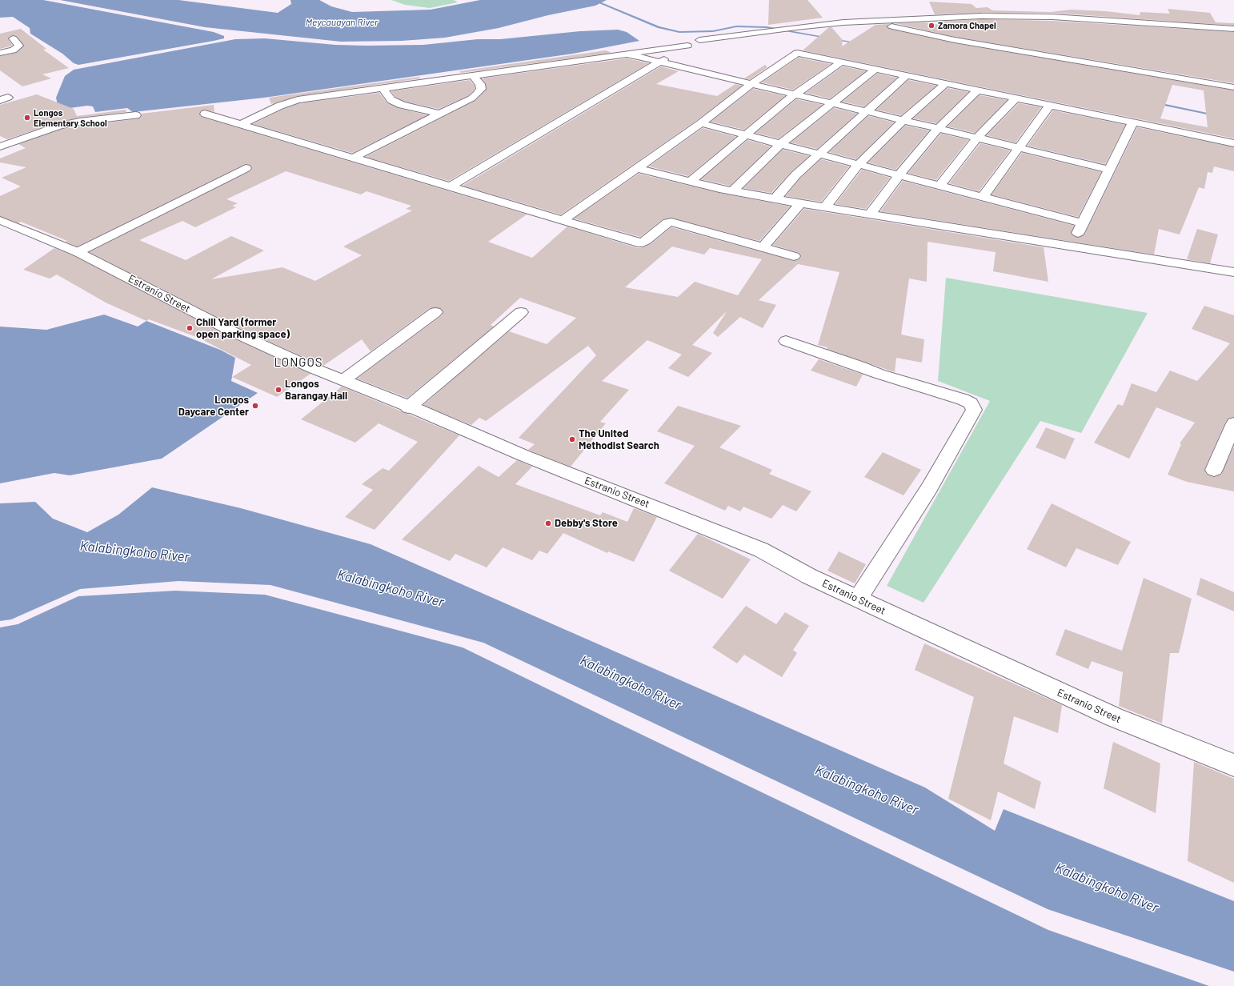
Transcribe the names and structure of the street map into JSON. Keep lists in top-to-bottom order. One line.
{"streets":{"street":["Estranio Street"]},"districts":["LONGOS"],"water":["Meycauayan River","Kalabingkoho River"],"places":["Zamora Chapel","Longos Elementary School","Chill Yard (former open parking space)","Longos Barangay Hall","Longos Daycare Center","The United Methodist Search","Debby's Store"]}
